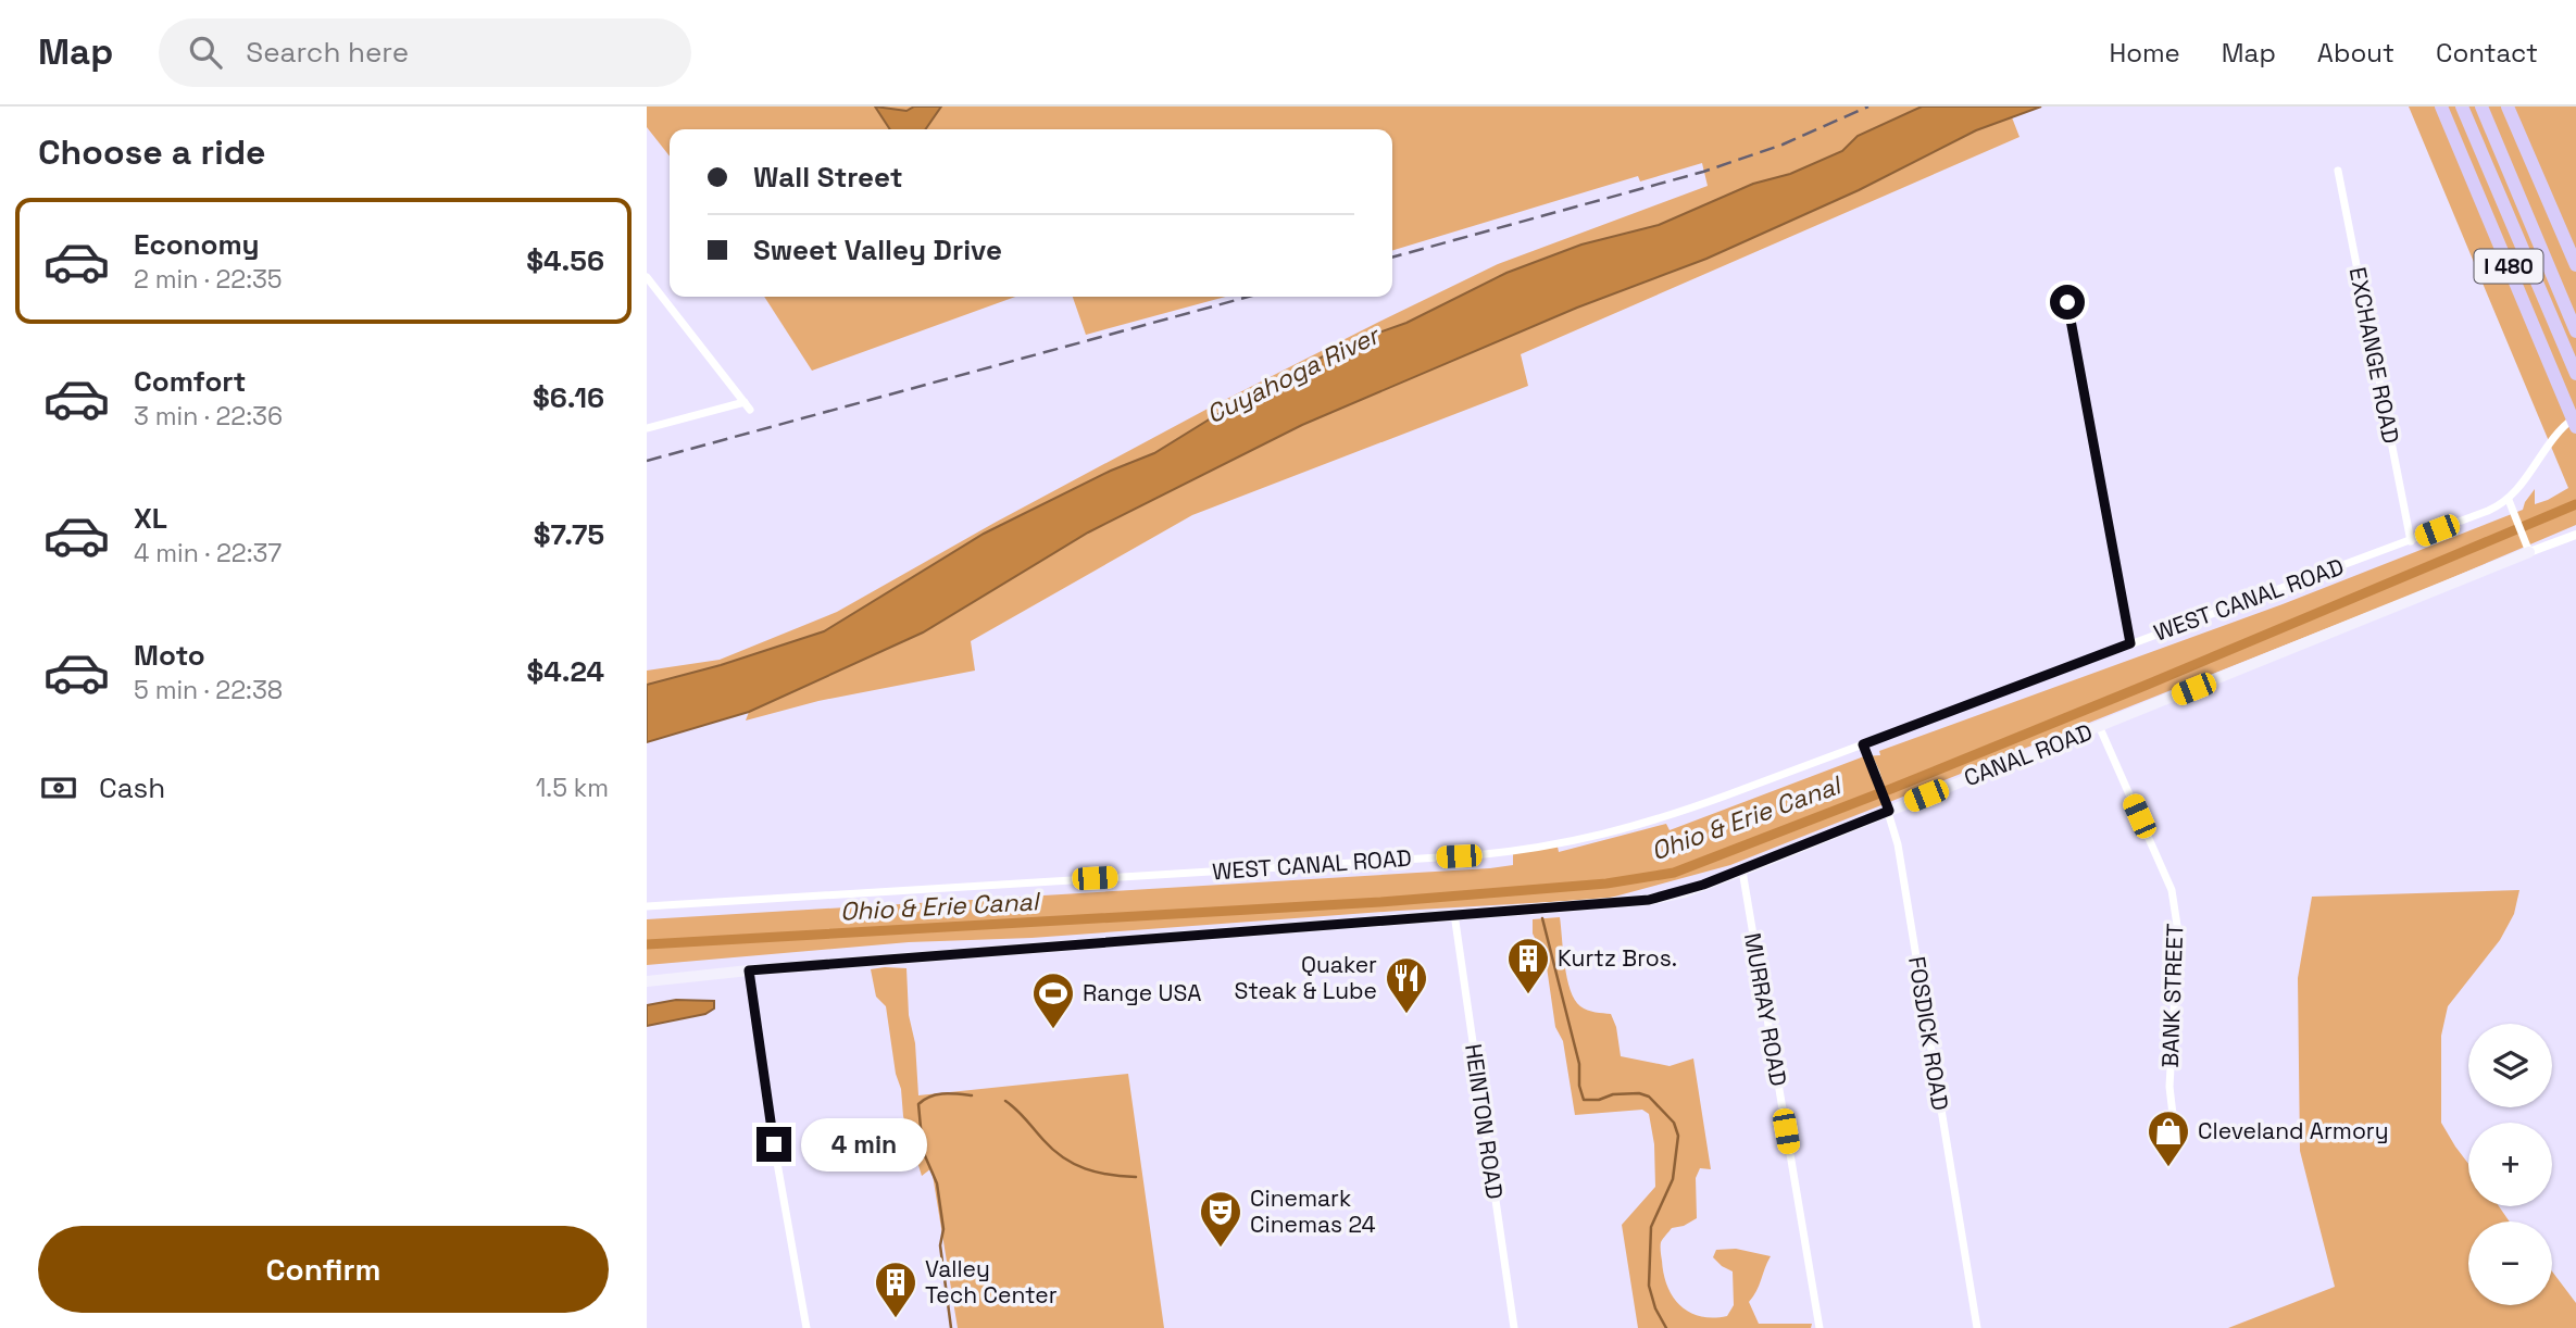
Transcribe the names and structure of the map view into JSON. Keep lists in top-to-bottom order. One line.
{"streets":{"highway":["I 480"],"main road":["CANAL ROAD"],"street":["EXCHANGE ROAD","WEST CANAL ROAD","BANK STREET","MURRAY ROAD","FOSDICK ROAD","HEINTON ROAD"]},"crossings":[["EXCHANGE ROAD","WEST CANAL ROAD"],["WEST CANAL ROAD","FOSDICK ROAD"],["CANAL ROAD","BANK STREET"],["CANAL ROAD","MURRAY ROAD"],["CANAL ROAD","FOSDICK ROAD"],["CANAL ROAD","HEINTON ROAD"]],"water":["Cuyahoga River","Ohio & Erie Canal"],"places":{"building":["Kurtz Bros.","Valley Tech Center"],"restaurant":["Quaker Steak & Lube"],"sports":["Range USA"],"shop":["Cleveland Armory"],"theatre":["Cinemark Cinemas 24"]},"page":{"header":"Map","search":"Search here","nav":["Home","Map","About","Contact"],"heading":"Choose a ride","banner":["Wall Street","Sweet Valley Drive"],"list":[{"name":"Economy","note":"2 min · 22:35","value":"$4.56"},{"name":"Comfort","note":"3 min · 22:36","value":"$6.16"},{"name":"XL","note":"4 min · 22:37","value":"$7.75"},{"name":"Moto","note":"5 min · 22:38","value":"$4.24"}],"pay":["Cash","1.5 km"],"map_buttons":["+","−"],"bubble":"4 min","buttons":"Confirm"}}
